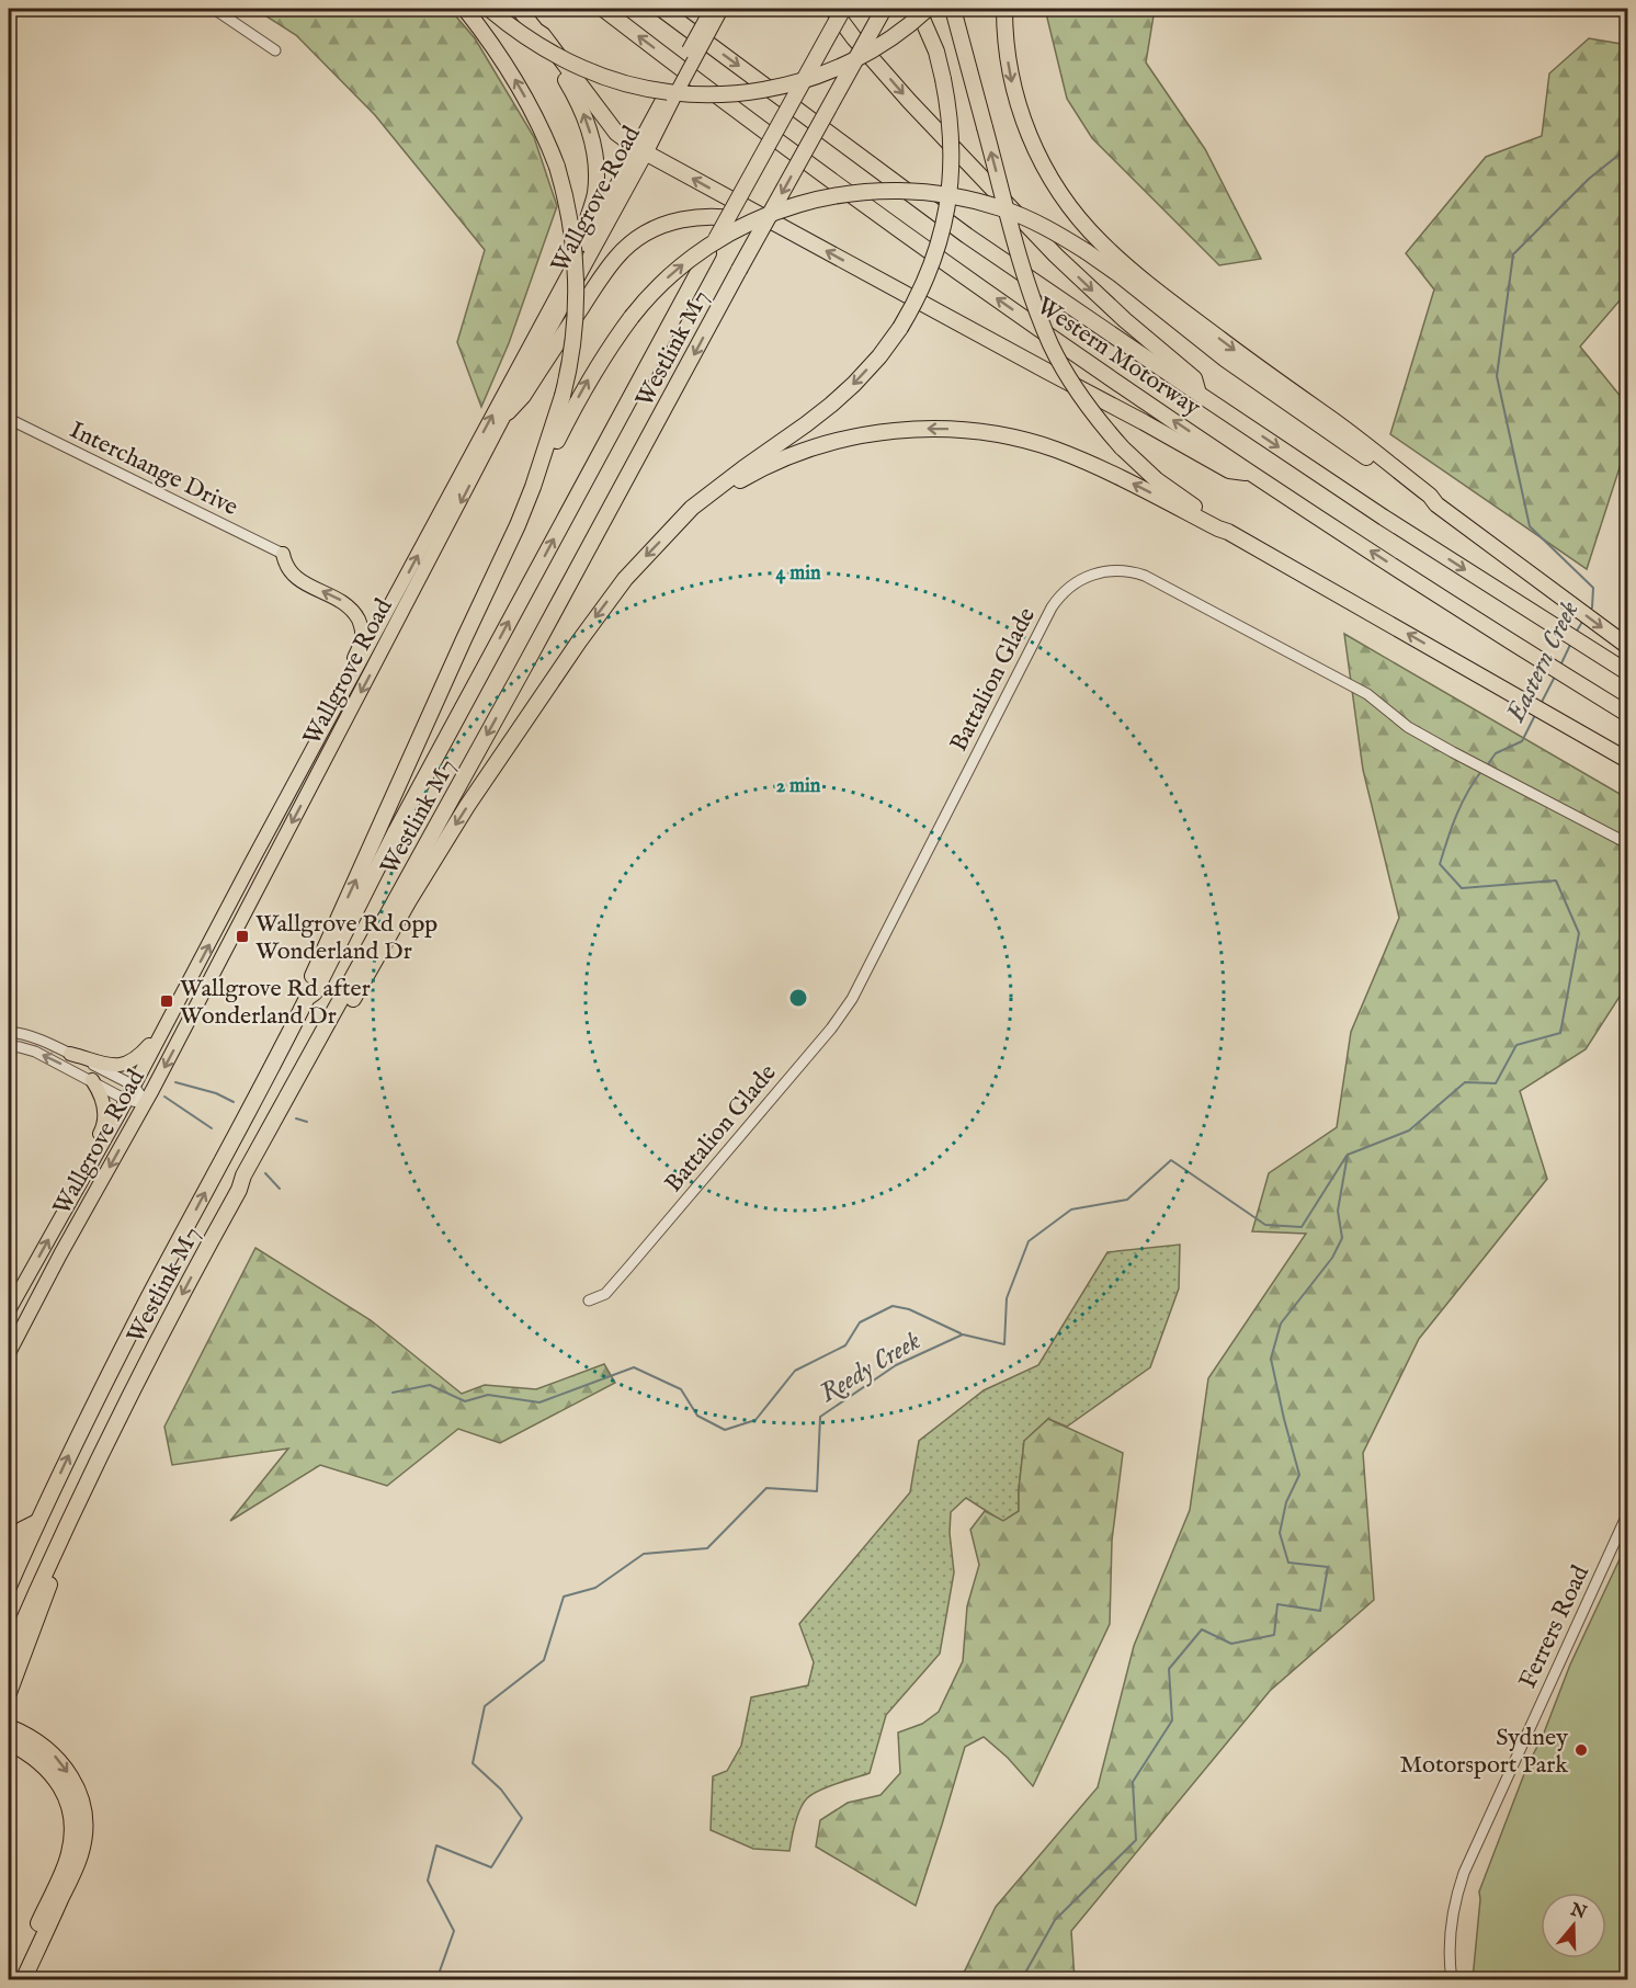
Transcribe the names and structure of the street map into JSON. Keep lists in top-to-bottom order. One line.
{"streets":{"highway":["Westlink M7","Western Motorway"],"main road":["Wallgrove Road"],"street":["Interchange Drive","Battalion Glade","Ferrers Road"]},"water":["Eastern Creek","Reedy Creek"],"places":{"transit":["Wallgrove Rd opp Wonderland Dr","Wallgrove Rd after Wonderland Dr"],"other":["Sydney Motorsport Park"]},"north":"top","rings":["4 min","2 min"]}
